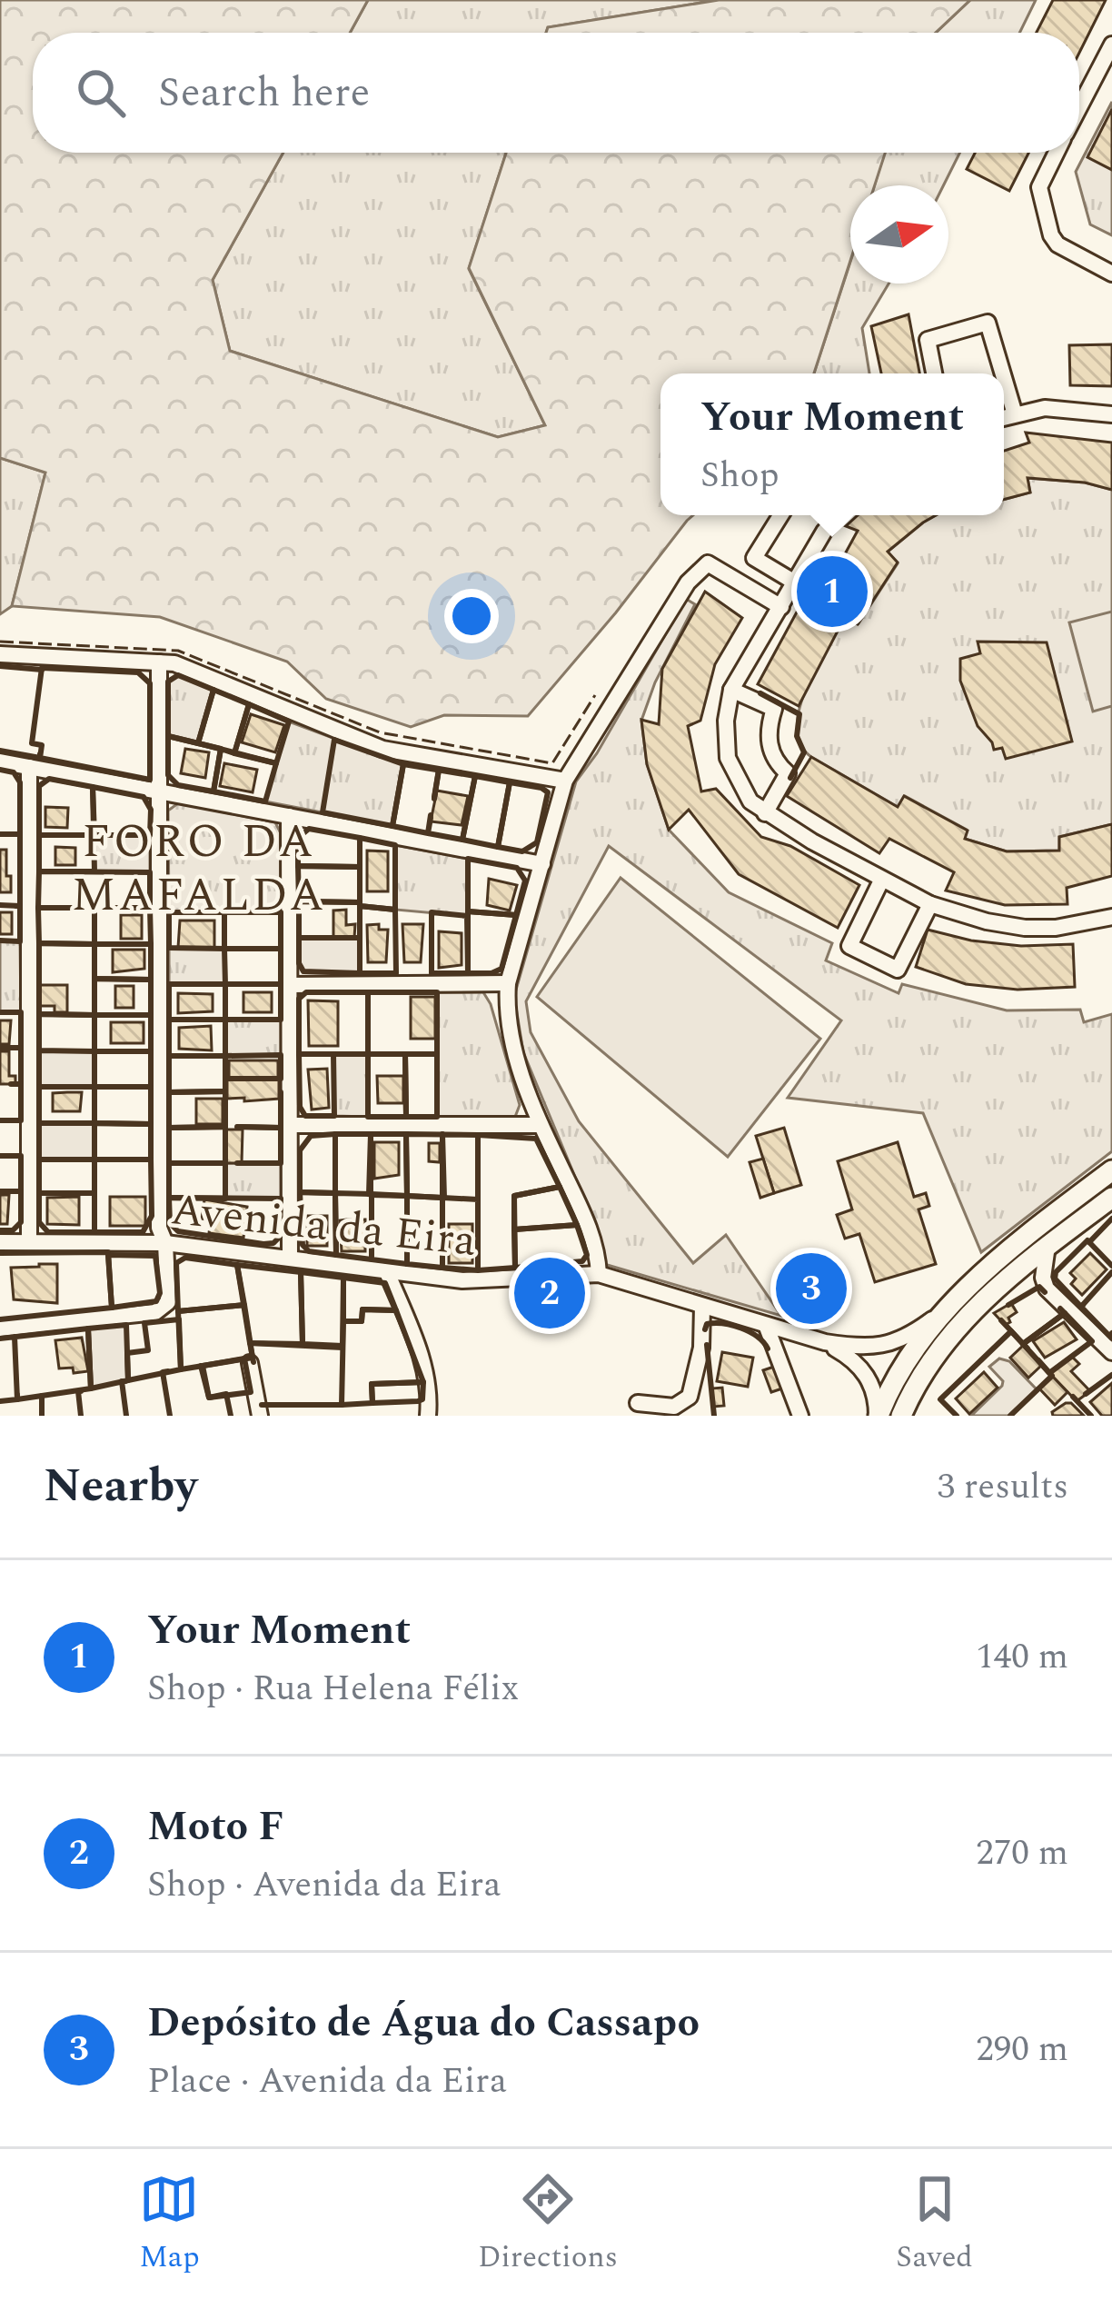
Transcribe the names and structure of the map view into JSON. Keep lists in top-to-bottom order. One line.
{"streets":{"street":["Avenida da Eira"]},"districts":["FORO DA MAFALDA"],"north":"right","page":{"search":"Search here","popup":["Your Moment","Shop"],"pins":["1","3","2"],"heading":["Nearby","3 results"],"list":[{"mark":"1","name":"Your Moment","note":"Shop · Rua Helena Félix","value":"140 m"},{"mark":"2","name":"Moto F","note":"Shop · Avenida da Eira","value":"270 m"},{"mark":"3","name":"Depósito de Água do Cassapo","note":"Place · Avenida da Eira","value":"290 m"}],"nav":["Map","Directions","Saved"]}}
